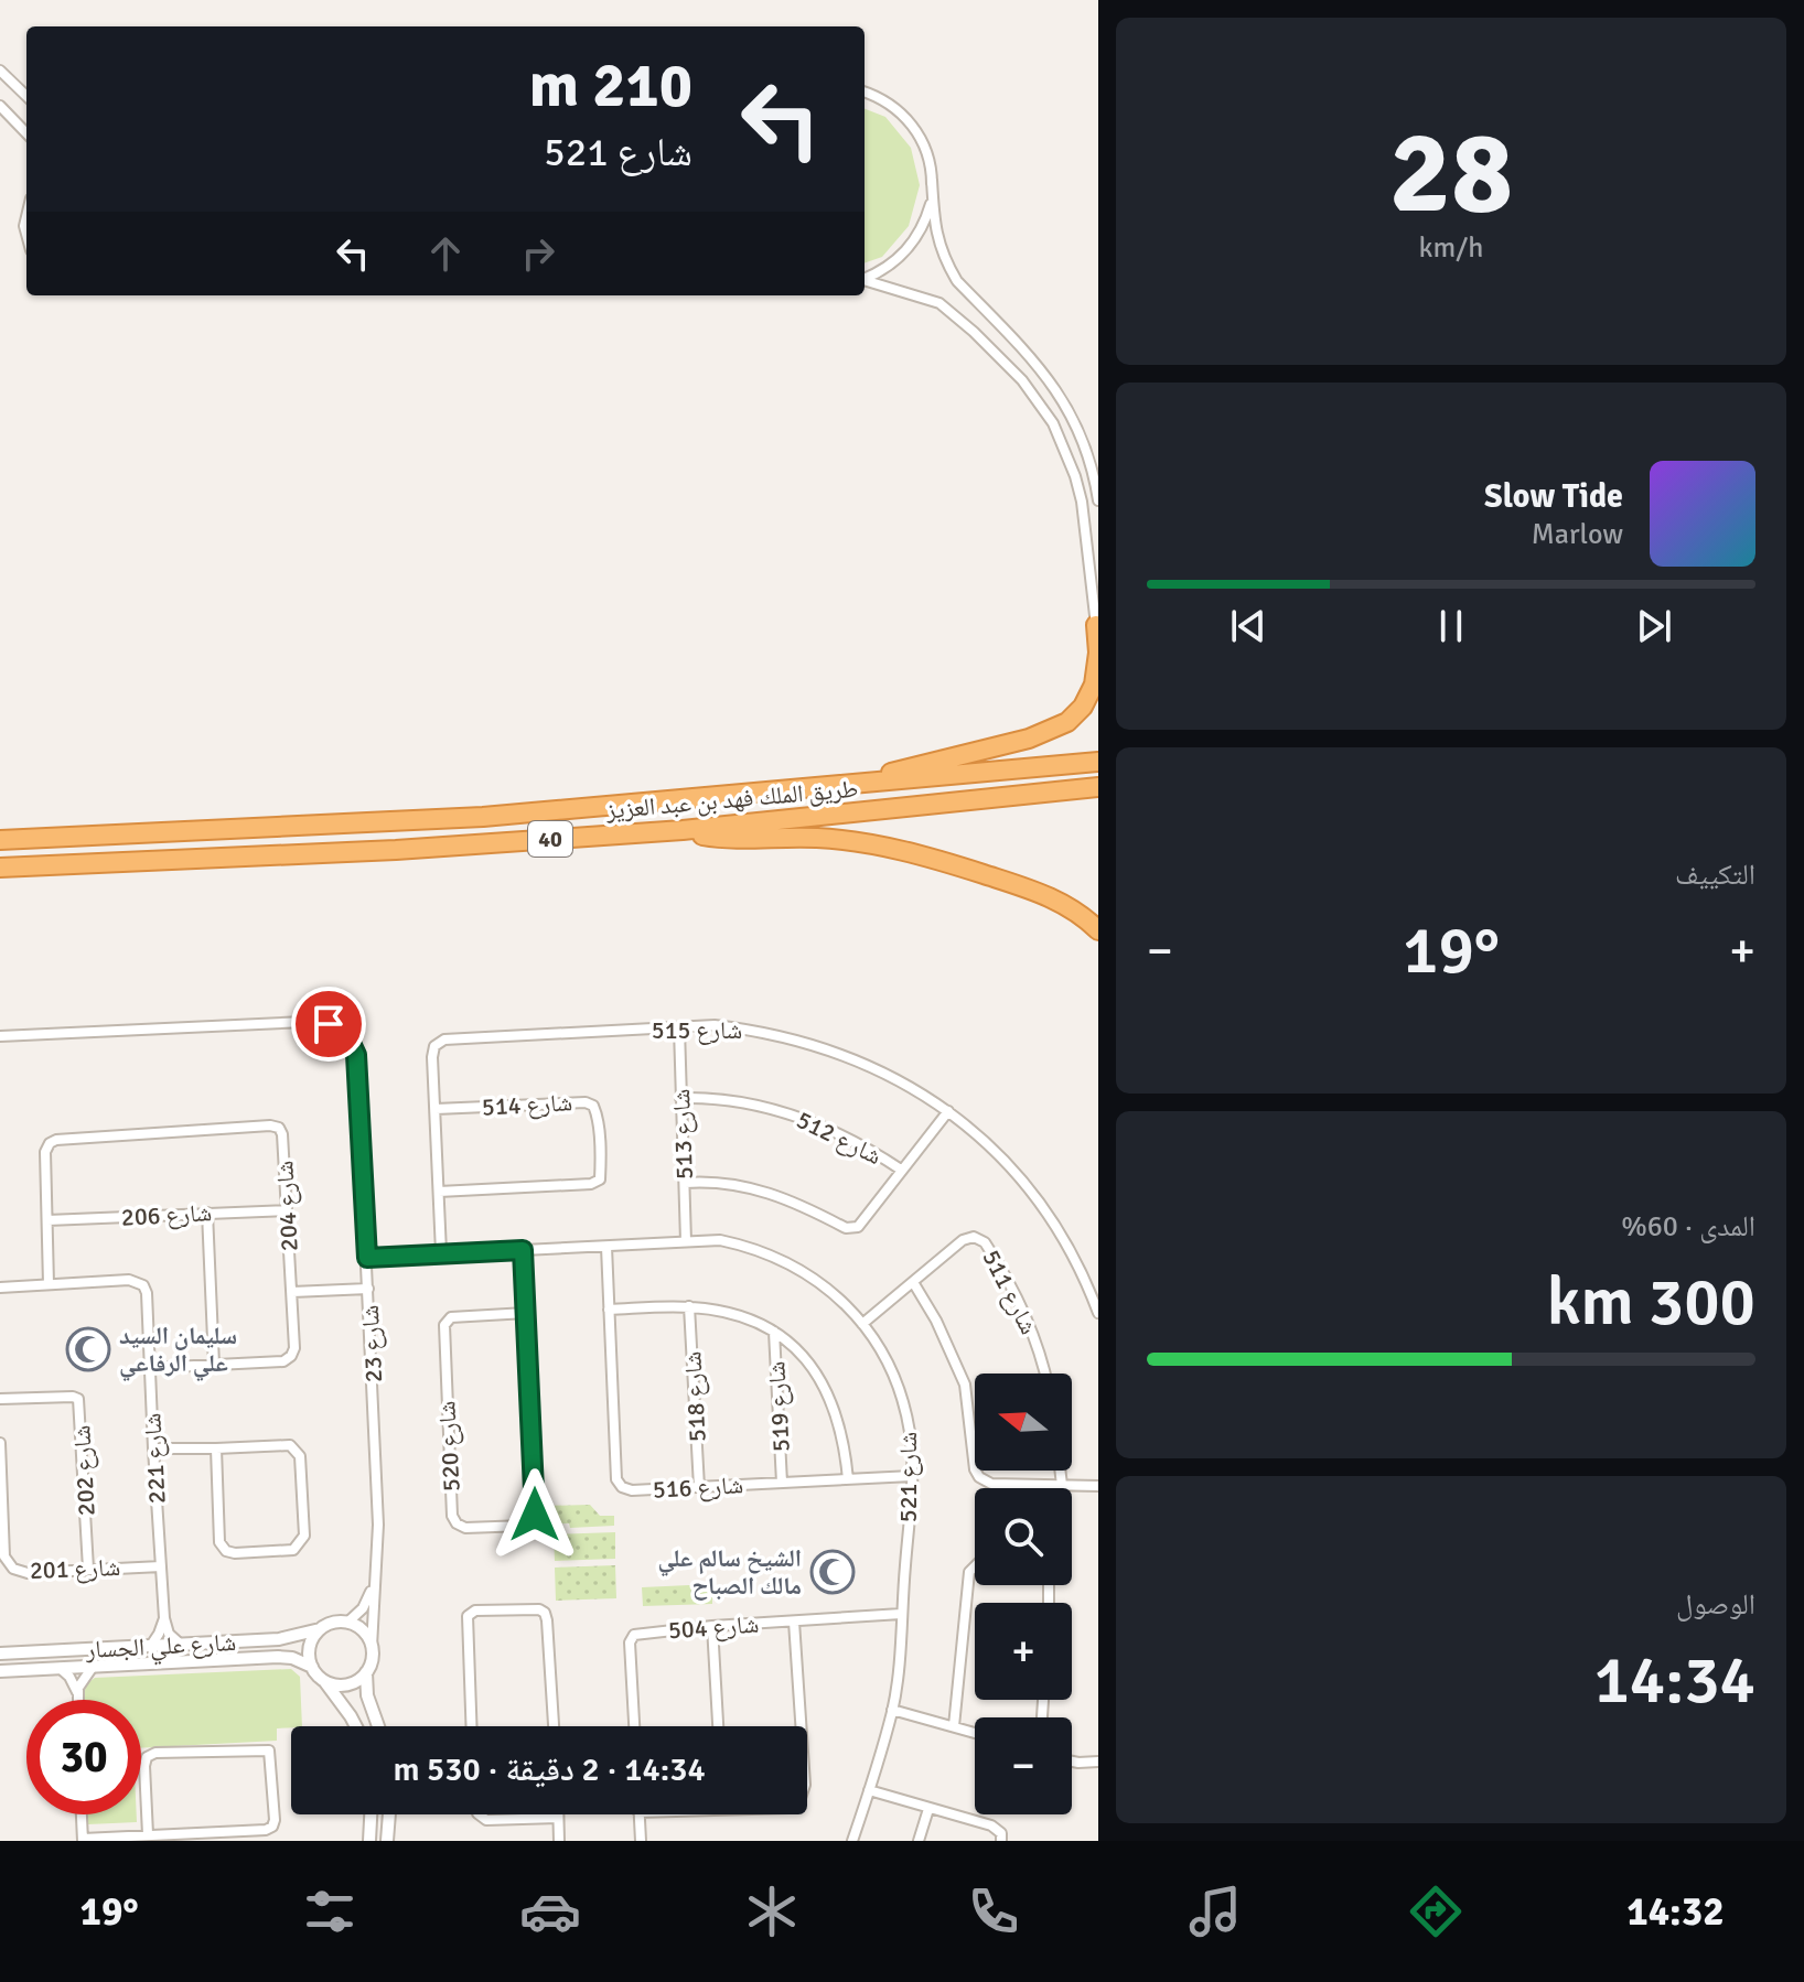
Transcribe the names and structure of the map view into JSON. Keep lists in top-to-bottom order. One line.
{"streets":{"highway":["طريق الملك فهد بن عبد العزيز","40"],"street":["شارع 515","شارع 514","شارع 513","شارع 512","شارع 204","شارع 206","شارع 511","شارع 23","شارع 518","شارع 519","شارع 520","شارع 221","شارع 202","شارع 521","شارع 516","شارع 201","شارع 504","شارع علي الجسار"]},"crossings":[["شارع 515","شارع 514"],["شارع 515","شارع 513"],["شارع 515","شارع 521"],["شارع 513","شارع 512"],["شارع 513","شارع 521"],["شارع 204","شارع 206"],["شارع 204","شارع 221"],["شارع 511","شارع 521"],["شارع 23","شارع 521"],["شارع 23","شارع علي الجسار"],["شارع 518","شارع 516"],["شارع 519","شارع 516"],["شارع 520","شارع 521"],["شارع 221","شارع 201"],["شارع 221","شارع علي الجسار"],["شارع 202","شارع 201"],["شارع 521","شارع 516"],["شارع 521","شارع 504"]],"places":{"mosque":["سليمان السيد علي الرفاعي","الشيخ سالم علي مالك الصباح"]},"north":"left","page":{"tile":[["28","km/h"],"التكييف",["المدى · 60%","300 km"],["الوصول","14:34"]],"turn":["210 m","شارع 521"],"song":["Slow Tide","Marlow"],"heat":["−","19°","+"],"map_buttons":["+","−"],"limit":"30","trip":"14:34 · 2 دقيقة · 530 m","tabs":["14:32","19°"]}}
